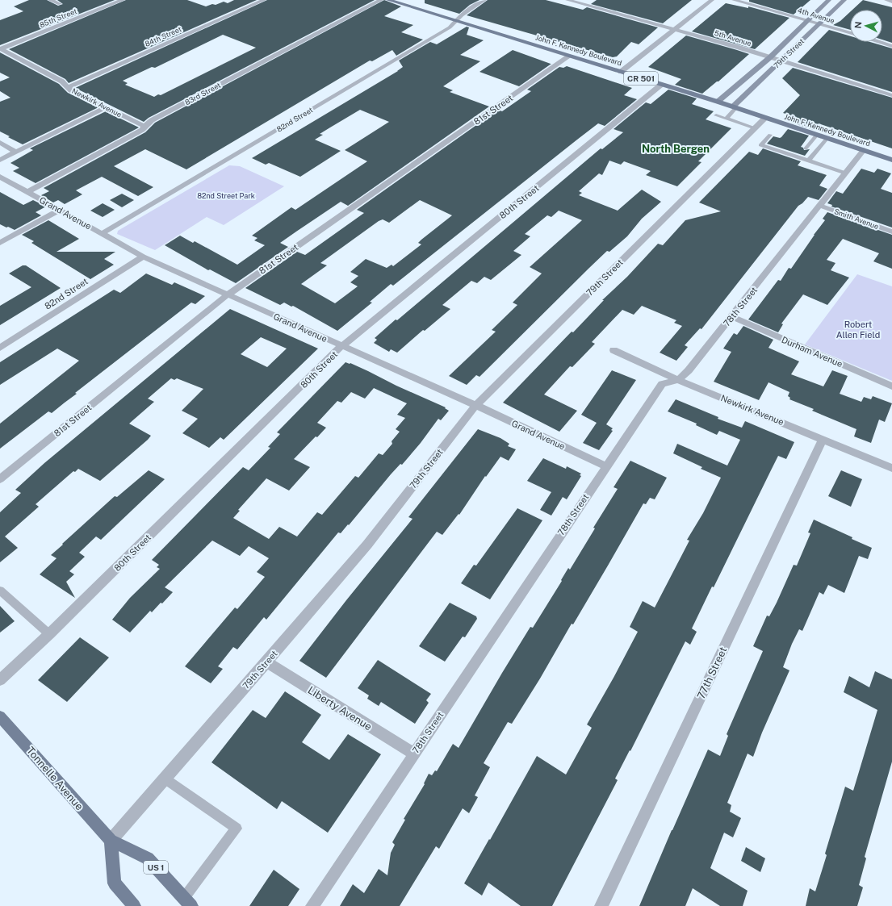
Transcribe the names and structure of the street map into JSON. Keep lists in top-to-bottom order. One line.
{"streets":{"main road":["John F. Kennedy Boulevard","CR 501","Tonnelle Avenue","US 1"],"street":["4th Avenue","85th Street","84th Street","5th Avenue","79th Street","83rd Street","Newkirk Avenue","81st Street","82nd Street","80th Street","Grand Avenue","Smith Avenue","78th Street","Durham Avenue","77th Street","Liberty Avenue"]},"crossings":[["4th Avenue","79th Street"],["85th Street","Newkirk Avenue"],["84th Street","Newkirk Avenue"],["5th Avenue","79th Street"],["John F. Kennedy Boulevard","79th Street"],["John F. Kennedy Boulevard","81st Street"],["John F. Kennedy Boulevard","82nd Street"],["John F. Kennedy Boulevard","80th Street"],["John F. Kennedy Boulevard","78th Street"],["79th Street","Grand Avenue"],["79th Street","Liberty Avenue"],["79th Street","Tonnelle Avenue"],["83rd Street","Newkirk Avenue"],["83rd Street","Grand Avenue"],["Newkirk Avenue","78th Street"],["Newkirk Avenue","77th Street"],["81st Street","Grand Avenue"],["82nd Street","Grand Avenue"],["80th Street","Grand Avenue"],["Grand Avenue","78th Street"],["Smith Avenue","78th Street"],["78th Street","Durham Avenue"],["78th Street","Liberty Avenue"]],"districts":["North Bergen"],"parks":["82nd Street Park","Robert Allen Field"],"north":"left"}
